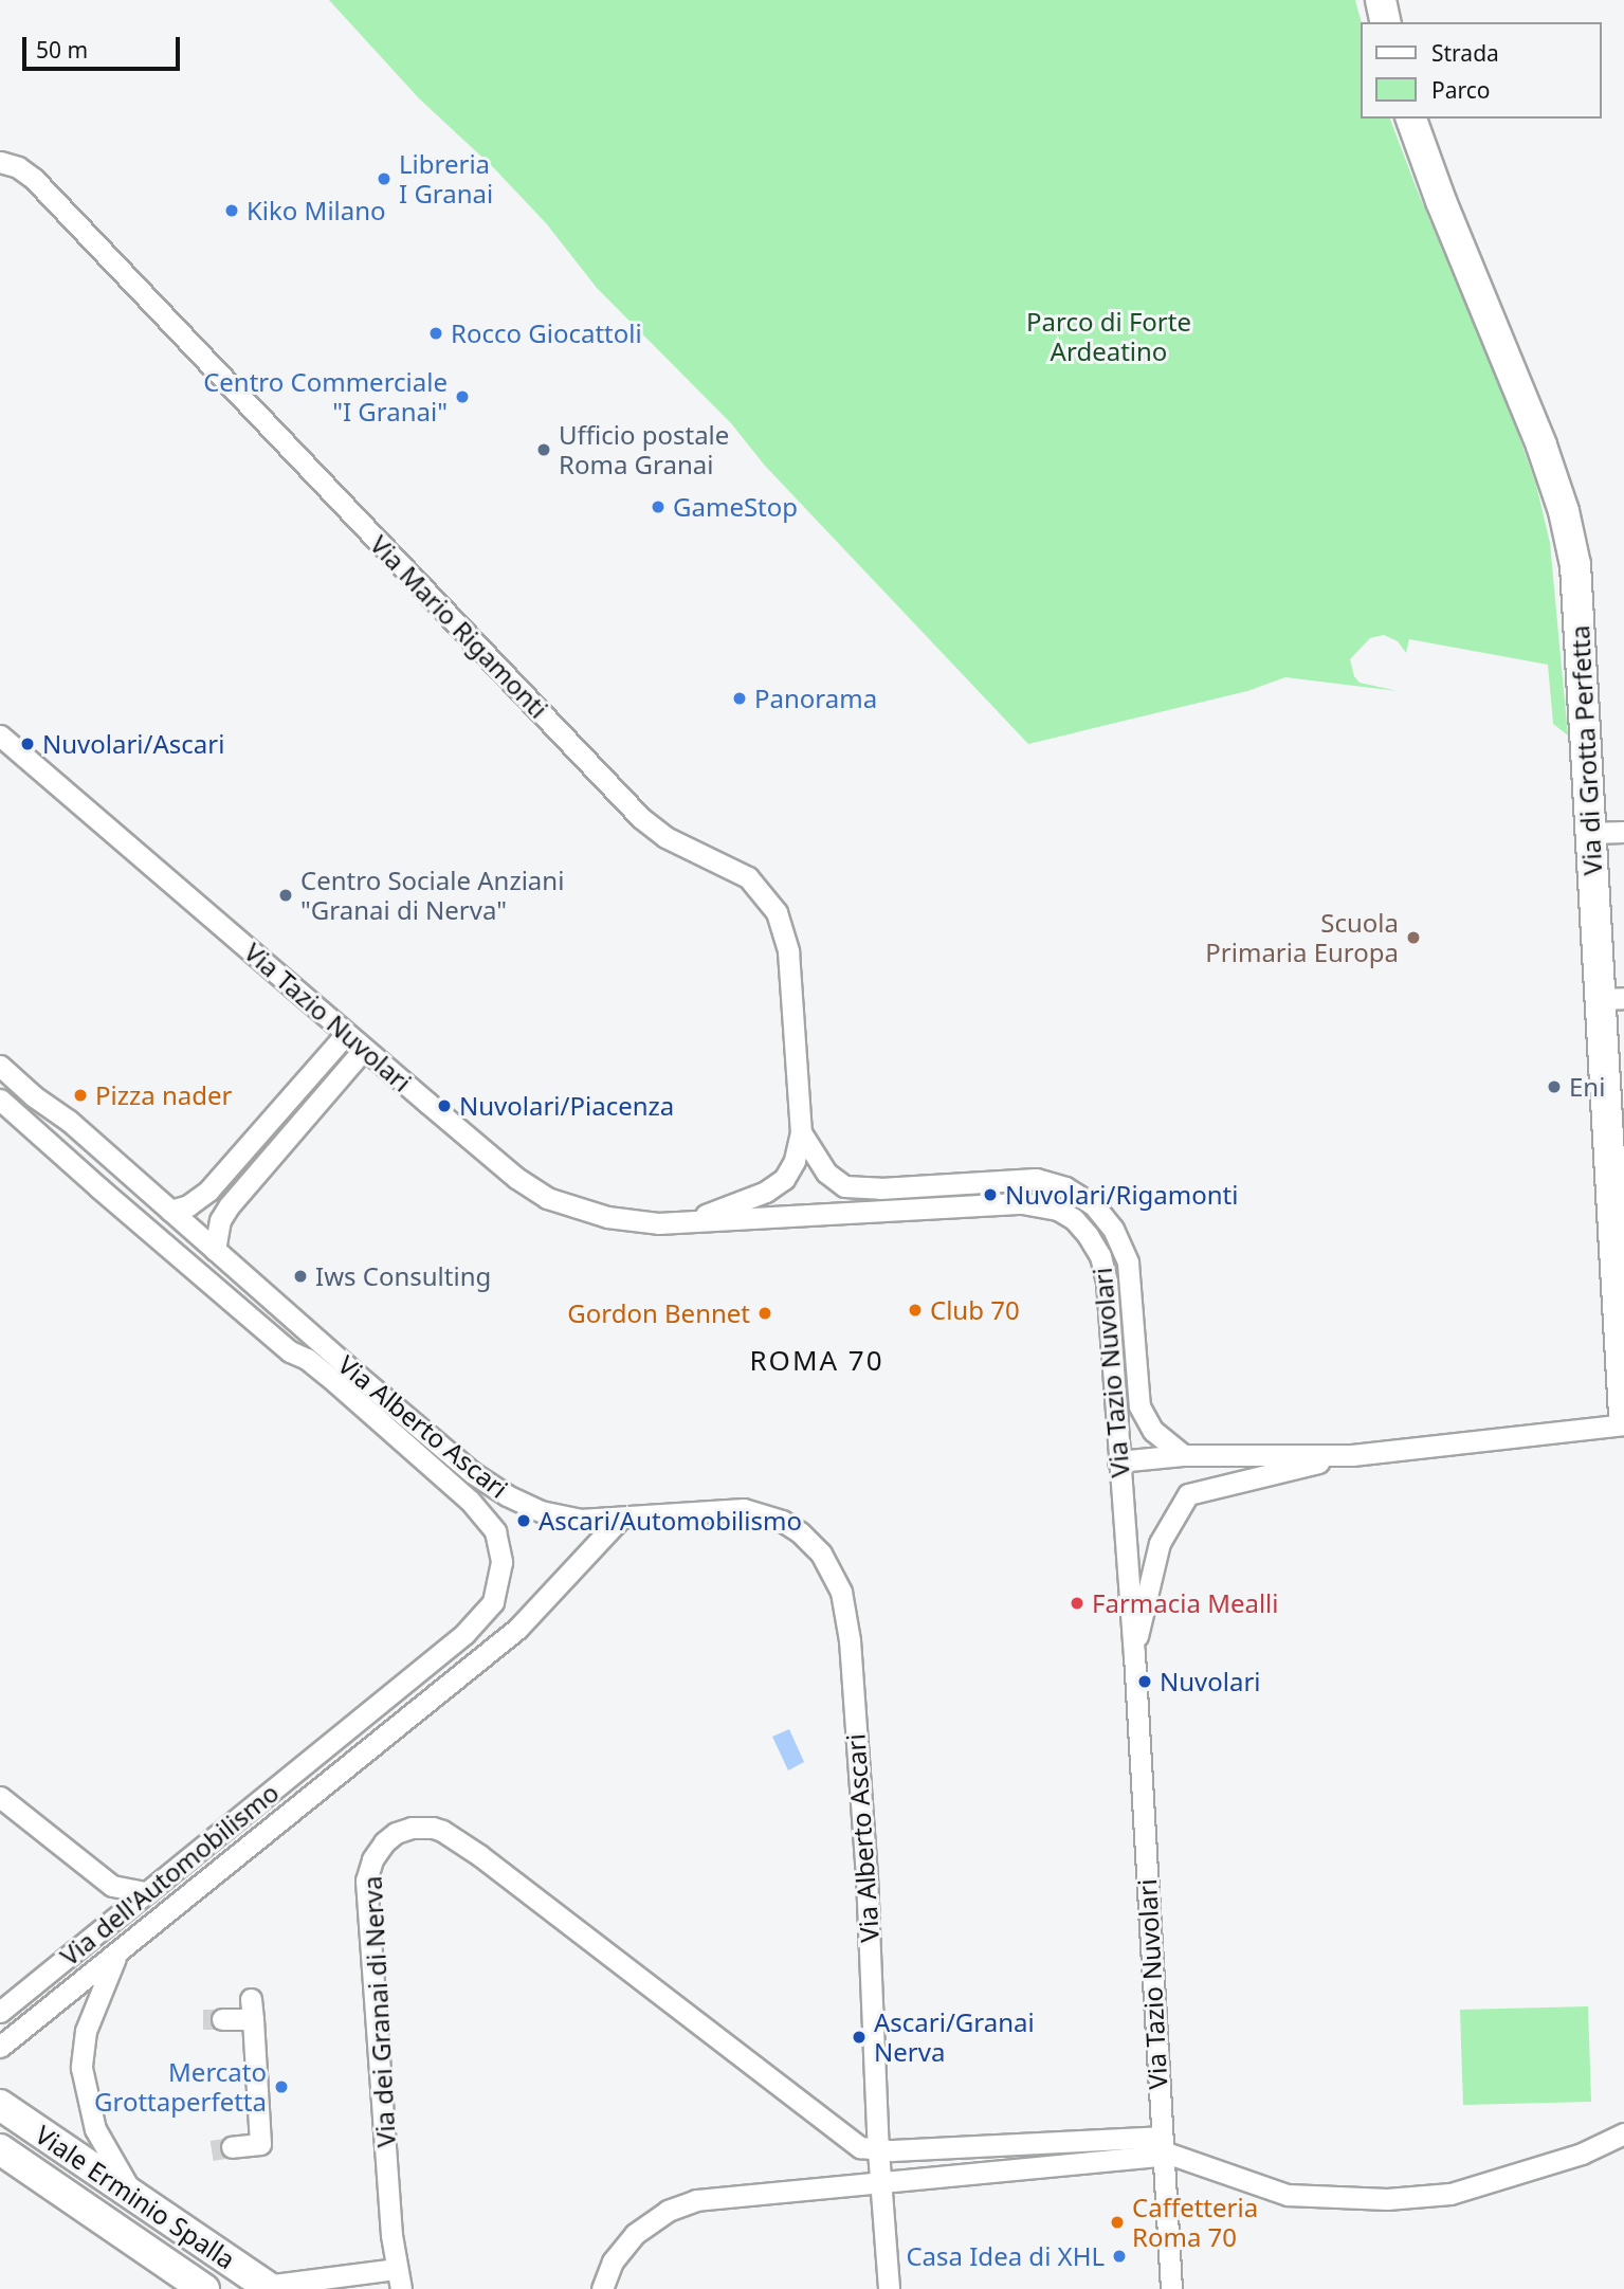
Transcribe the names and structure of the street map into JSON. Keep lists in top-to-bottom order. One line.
{"streets":{"street":["Via Mario Rigamonti","Via di Grotta Perfetta","Via Tazio Nuvolari","Via Alberto Ascari","Via dell'Automobilismo","Via dei Granai di Nerva","Viale Erminio Spalla"]},"crossings":[["Via Mario Rigamonti","Via Tazio Nuvolari"],["Via Alberto Ascari","Via dell'Automobilismo"],["Via Alberto Ascari","Via dei Granai di Nerva"],["Via dell'Automobilismo","Viale Erminio Spalla"]],"districts":["ROMA 70"],"parks":["Parco di Forte Ardeatino"],"places":["Libreria I Granai","Kiko Milano","Rocco Giocattoli","Centro Commerciale \"I Granai\"","Ufficio postale Roma Granai","GameStop","Panorama","Nuvolari/Ascari","Centro Sociale Anziani \"Granai di Nerva\"","Scuola Primaria Europa","Eni","Pizza nader","Nuvolari/Piacenza","Nuvolari/Rigamonti","Iws Consulting","Club 70","Gordon Bennet","Ascari/Automobilismo","Farmacia Mealli","Nuvolari","Ascari/Granai Nerva","Mercato Grottaperfetta","Caffetteria Roma 70","Casa Idea di XHL"],"legend":["Strada","Parco"],"scale_bar":"50 m"}
